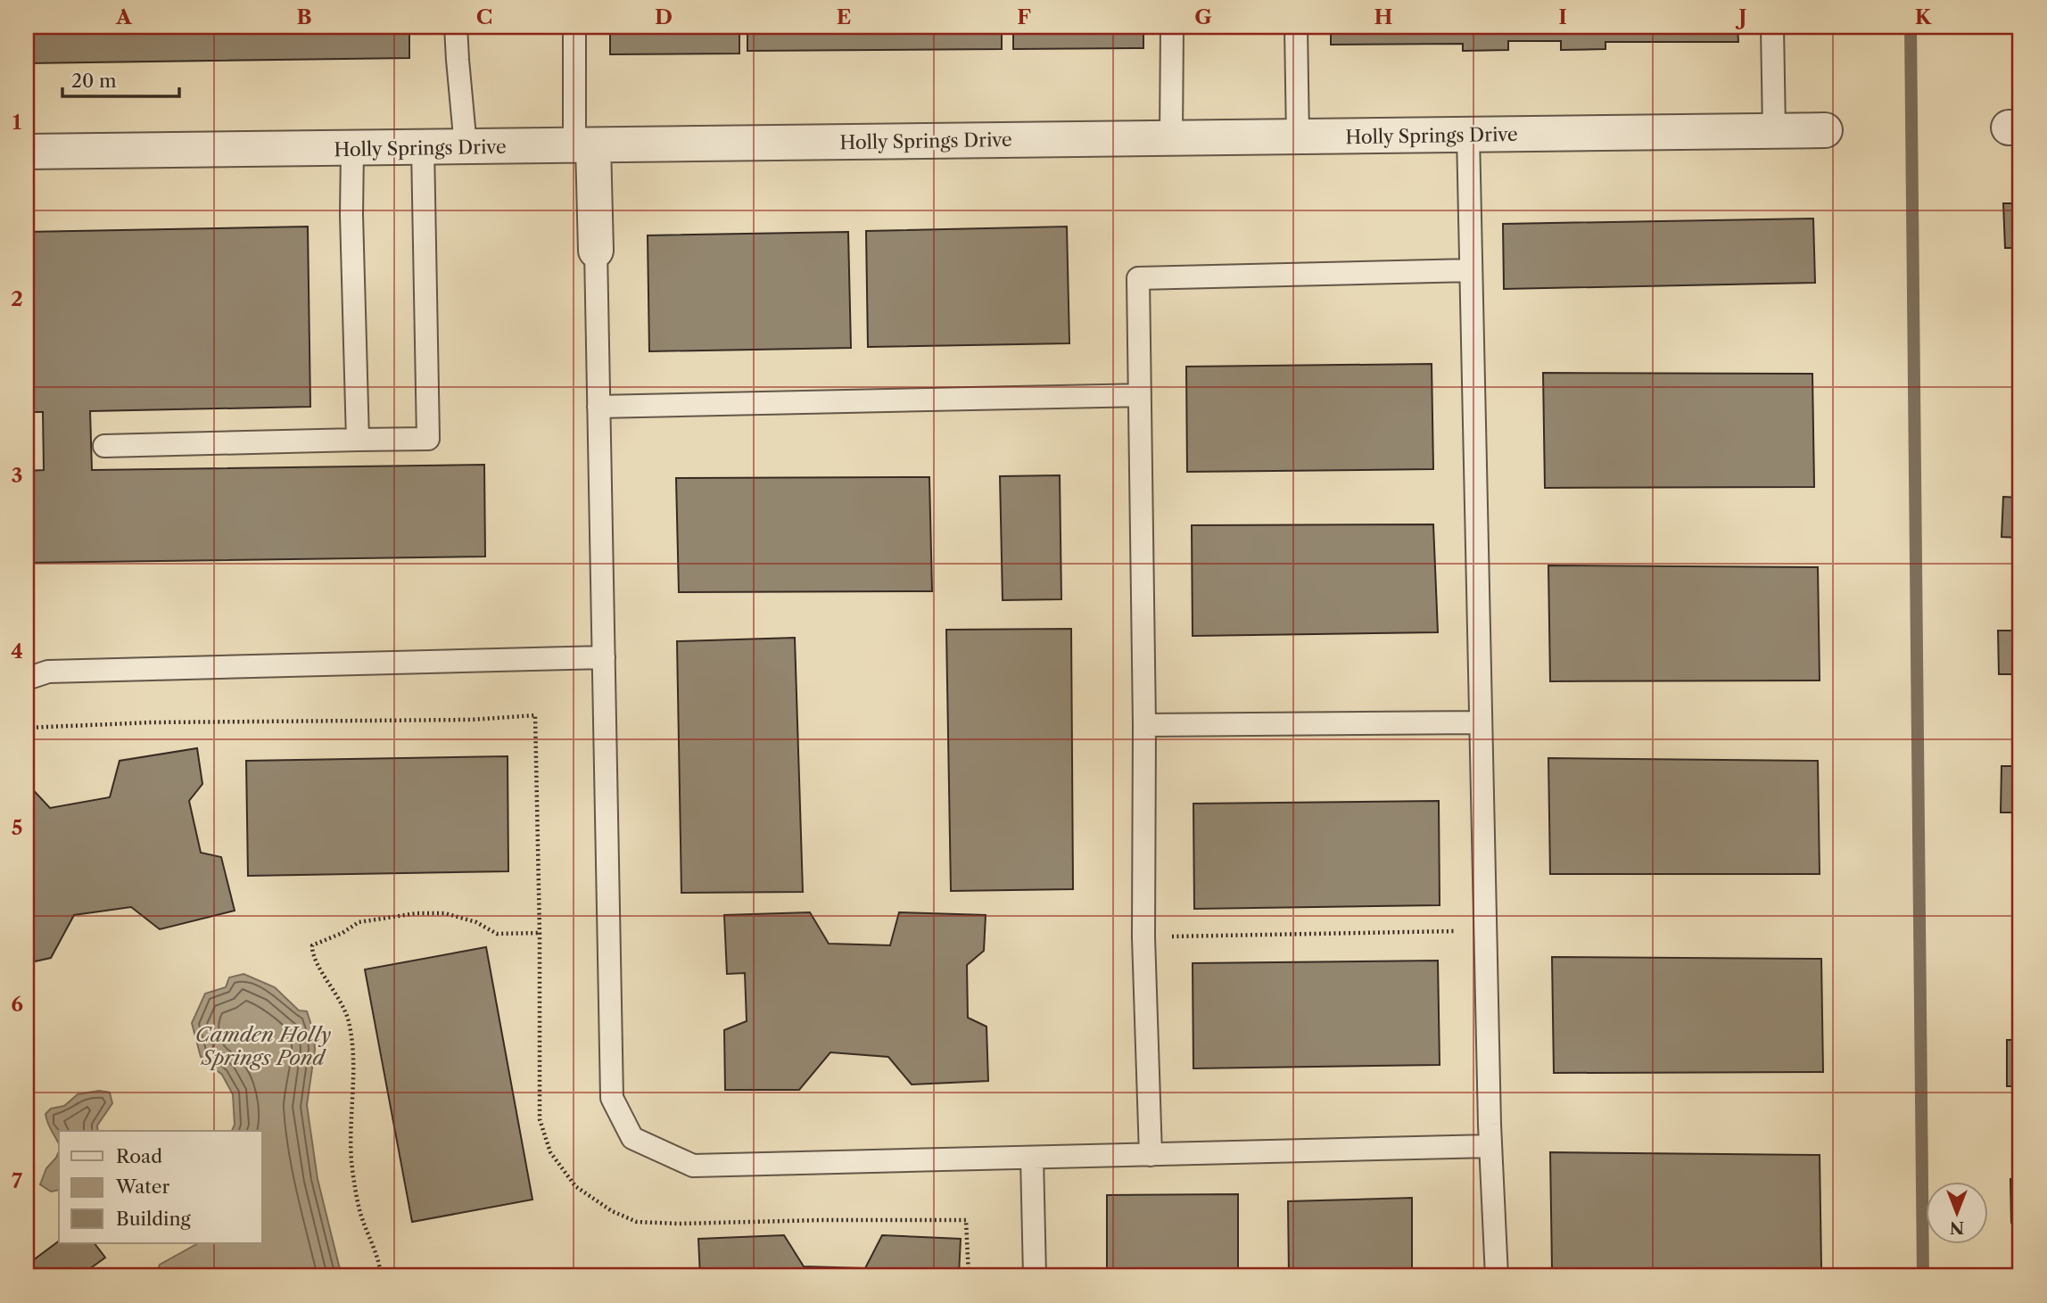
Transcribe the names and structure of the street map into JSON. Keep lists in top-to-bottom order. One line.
{"streets":{"street":["Holly Springs Drive"]},"water":["Camden Holly Springs Pond"],"legend":["Road","Water","Building"],"scale_bar":"20 m","north":"bottom","grid":{"columns":["A","B","C","D","E","F","G","H","I","J","K"],"rows":["1","2","3","4","5","6","7"]}}
